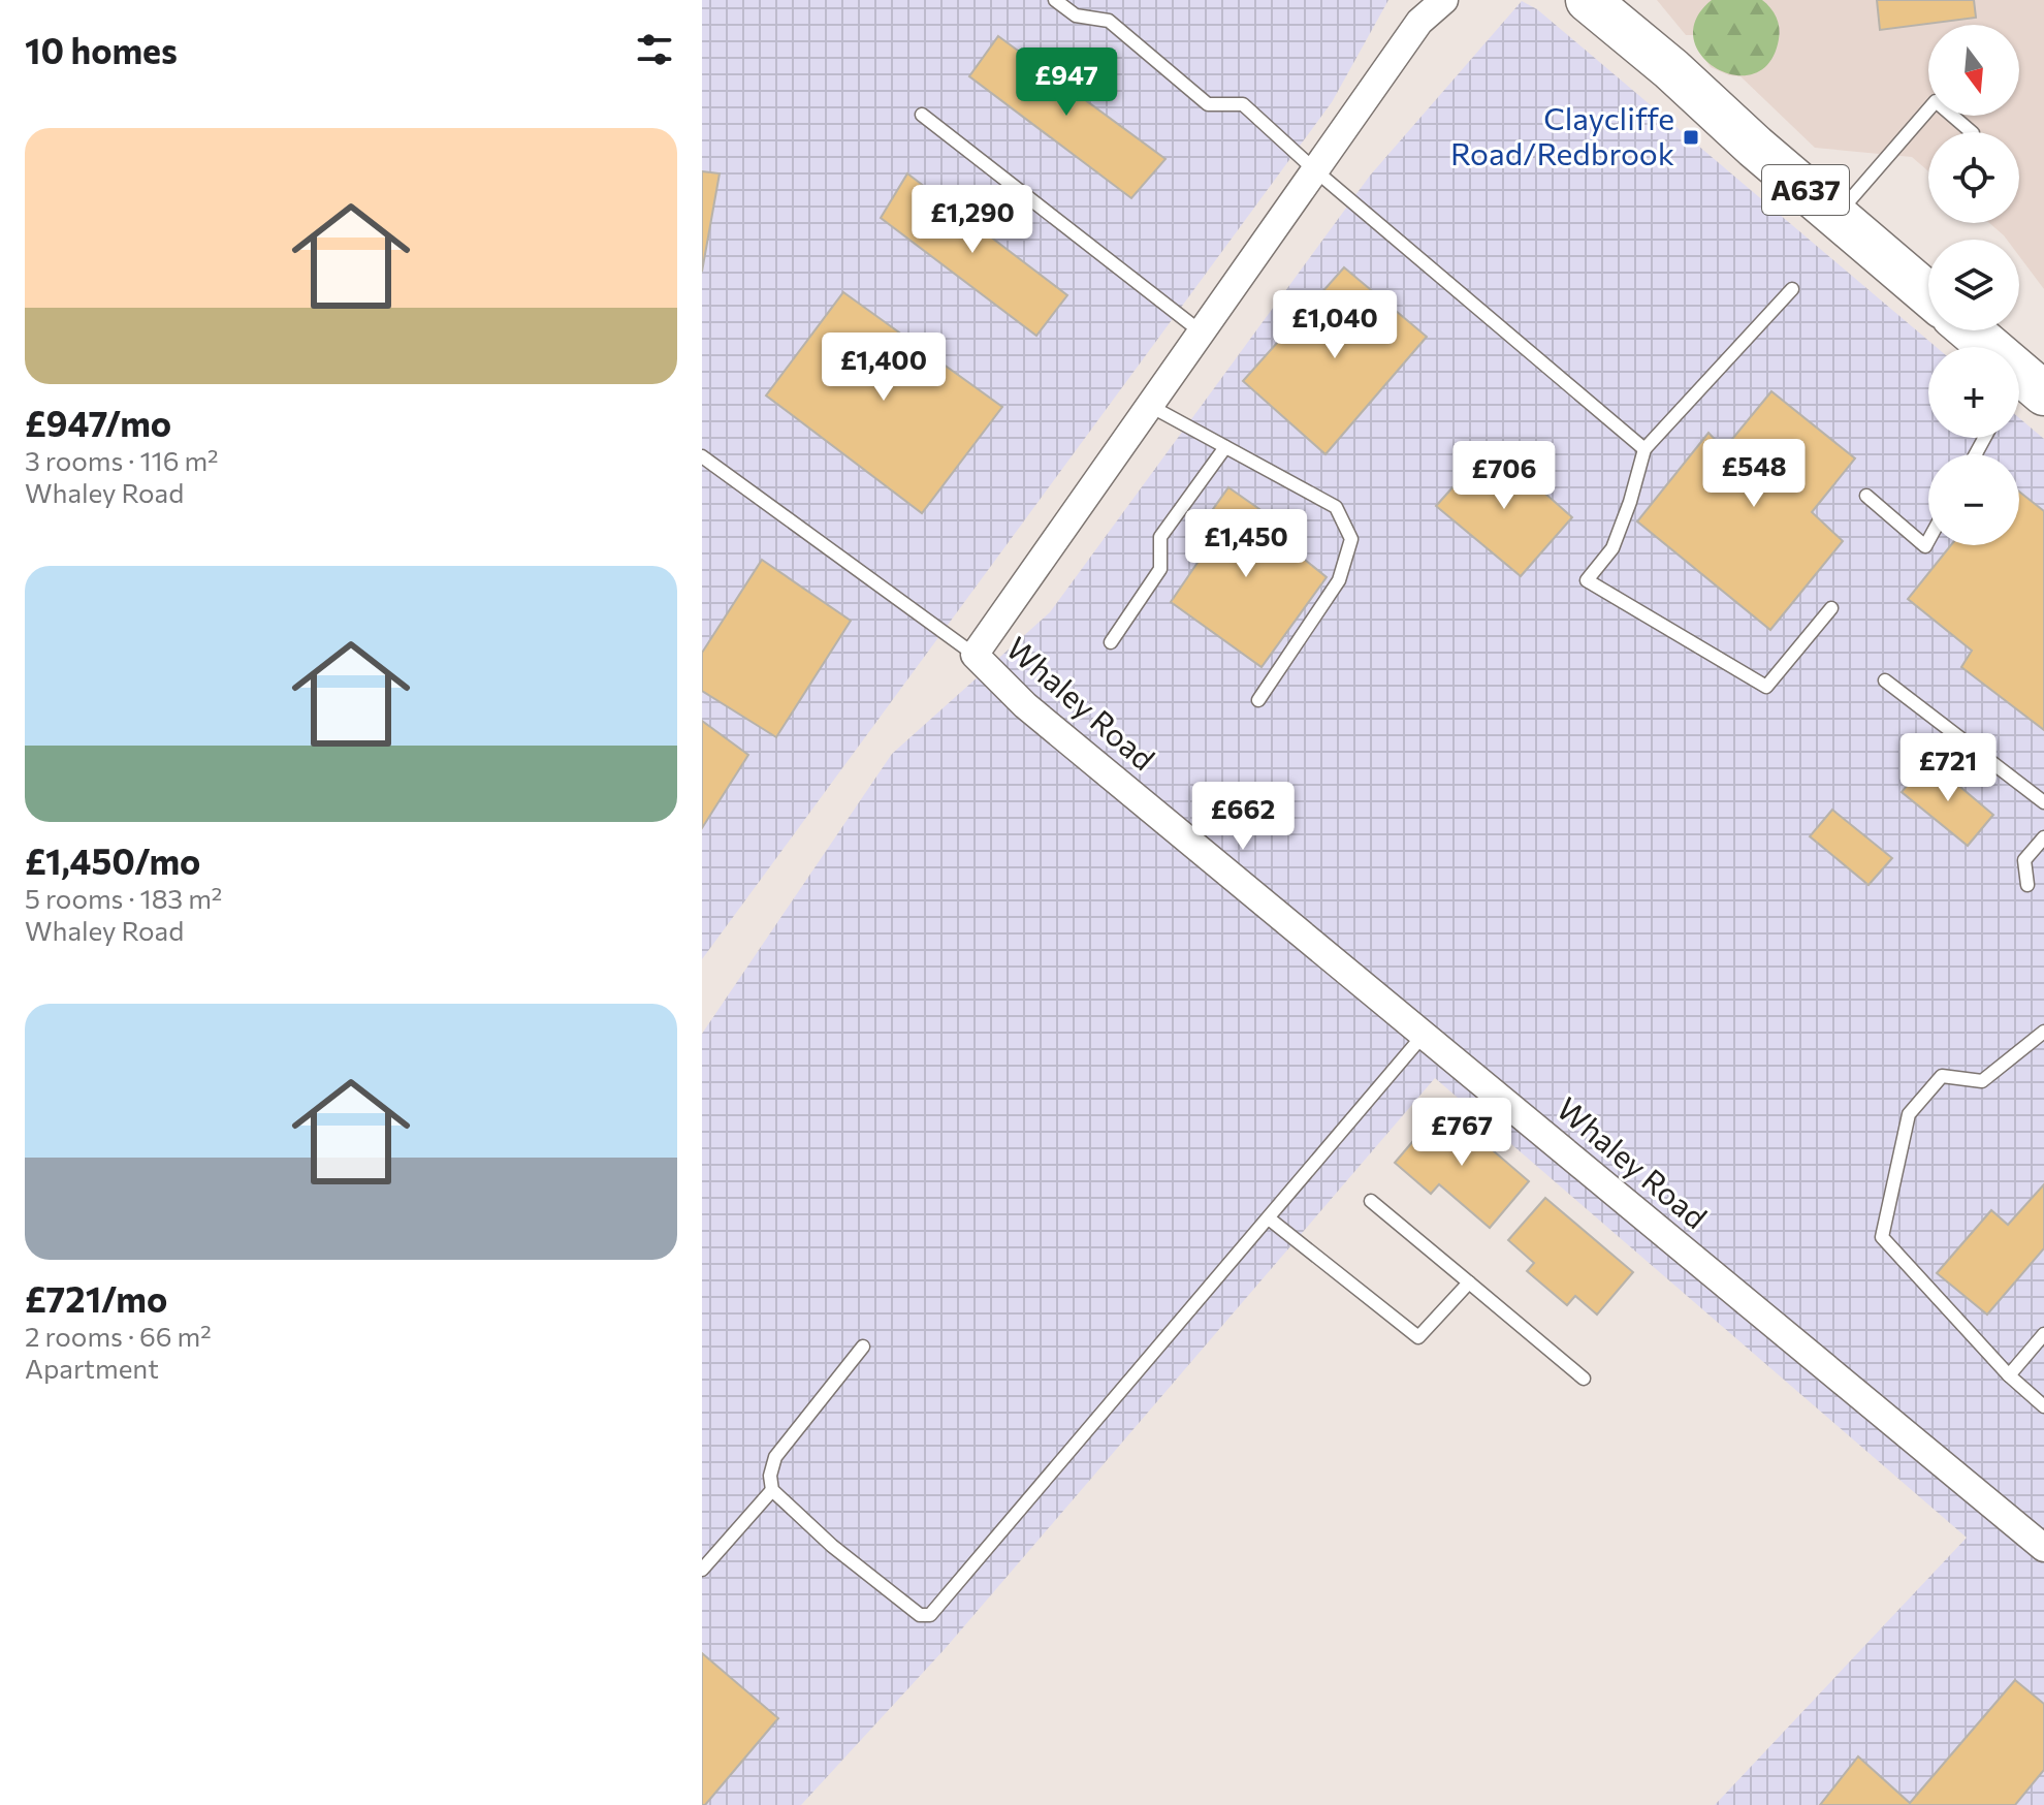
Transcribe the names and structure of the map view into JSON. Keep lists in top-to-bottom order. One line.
{"streets":{"highway":["A637"],"street":["Whaley Road"]},"places":{"transit":["Claycliffe Road/Redbrook"]},"north":"bottom","page":{"heading":"10 homes","map_buttons":["+","−"],"price":["£947","£1,290","£1,040","£1,400","£548","£706","£1,450","£721","£662","£767"],"list":[{"name":"£947/mo","note":"3 rooms · 116 m² · Whaley Road"},{"name":"£1,450/mo","note":"5 rooms · 183 m² · Whaley Road"},{"name":"£721/mo","note":"2 rooms · 66 m² · Apartment"}]}}
